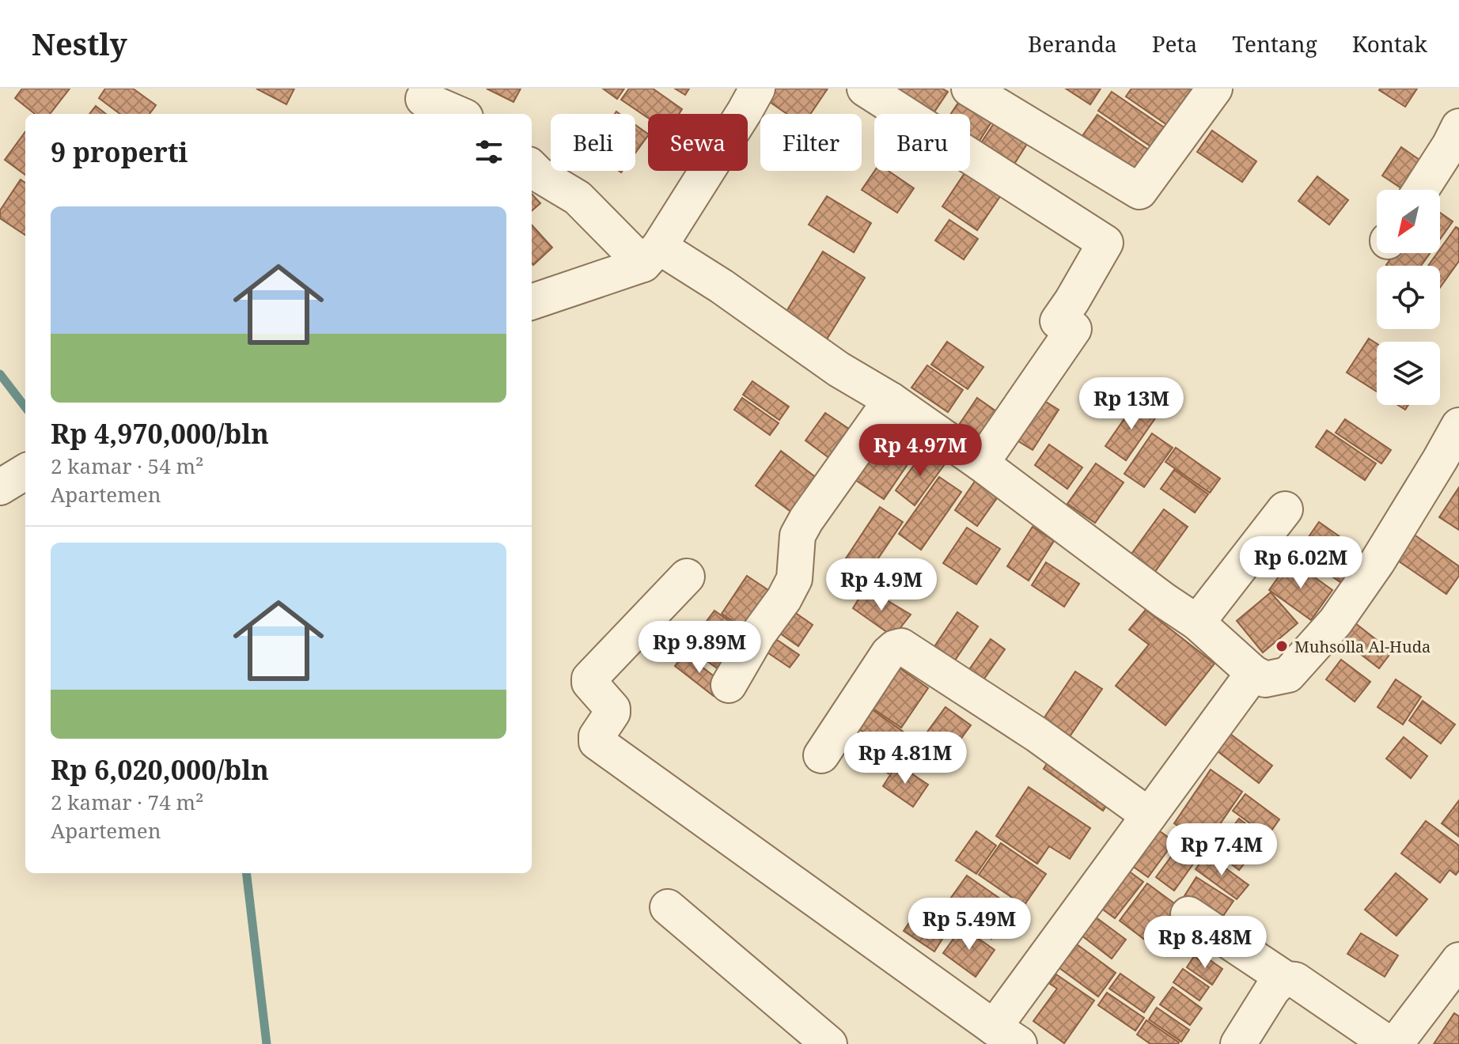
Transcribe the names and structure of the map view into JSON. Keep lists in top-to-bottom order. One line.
{"places":["Muhsolla Al-Huda"],"north":"bottom left","page":{"header":"Nestly","nav":["Beranda","Peta","Tentang","Kontak"],"chip":["Beli","Sewa","Filter","Baru"],"heading":"9 properti","list":[{"name":"Rp 4,970,000/bln","note":"2 kamar · 54 m² · Apartemen"},{"name":"Rp 6,020,000/bln","note":"2 kamar · 74 m² · Apartemen"}],"price":["Rp 13M","Rp 4.97M","Rp 6.02M","Rp 4.9M","Rp 9.89M","Rp 4.81M","Rp 7.4M","Rp 5.49M","Rp 8.48M"]}}
